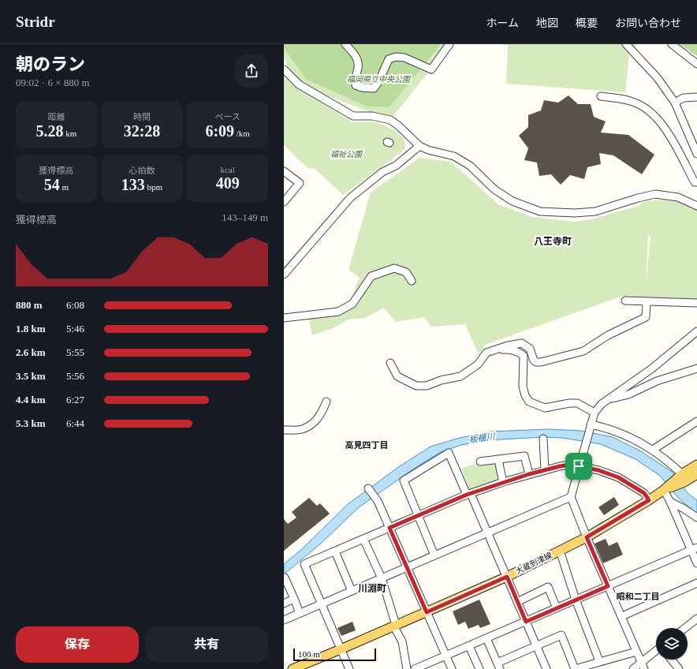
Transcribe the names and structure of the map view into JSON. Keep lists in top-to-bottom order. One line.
{"streets":{"main road":["大蔵到津線"]},"districts":["八王寺町","高見四丁目","川淵町","昭和二丁目"],"water":["板櫃川"],"parks":["福岡県立中央公園","福祉公園"],"scale_bar":"100 m","page":{"header":"Stridr","nav":["ホーム","地図","概要","お問い合わせ"],"heading":["朝のラン","09:02 · 6 × 880 m"],"stats":[["距離","5.28 km"],["時間","32:28"],["ペース","6:09 /km"],["獲得標高","54 m"],["心拍数","133 bpm"],["kcal","409"]],"chart":["獲得標高","143–149 m"],"list":[{"name":"880 m","note":"6:08"},{"name":"1.8 km","note":"5:46"},{"name":"2.6 km","note":"5:55"},{"name":"3.5 km","note":"5:56"},{"name":"4.4 km","note":"6:27"},{"name":"5.3 km","note":"6:44"}],"buttons":["保存","共有"],"scale":"100 m"}}
